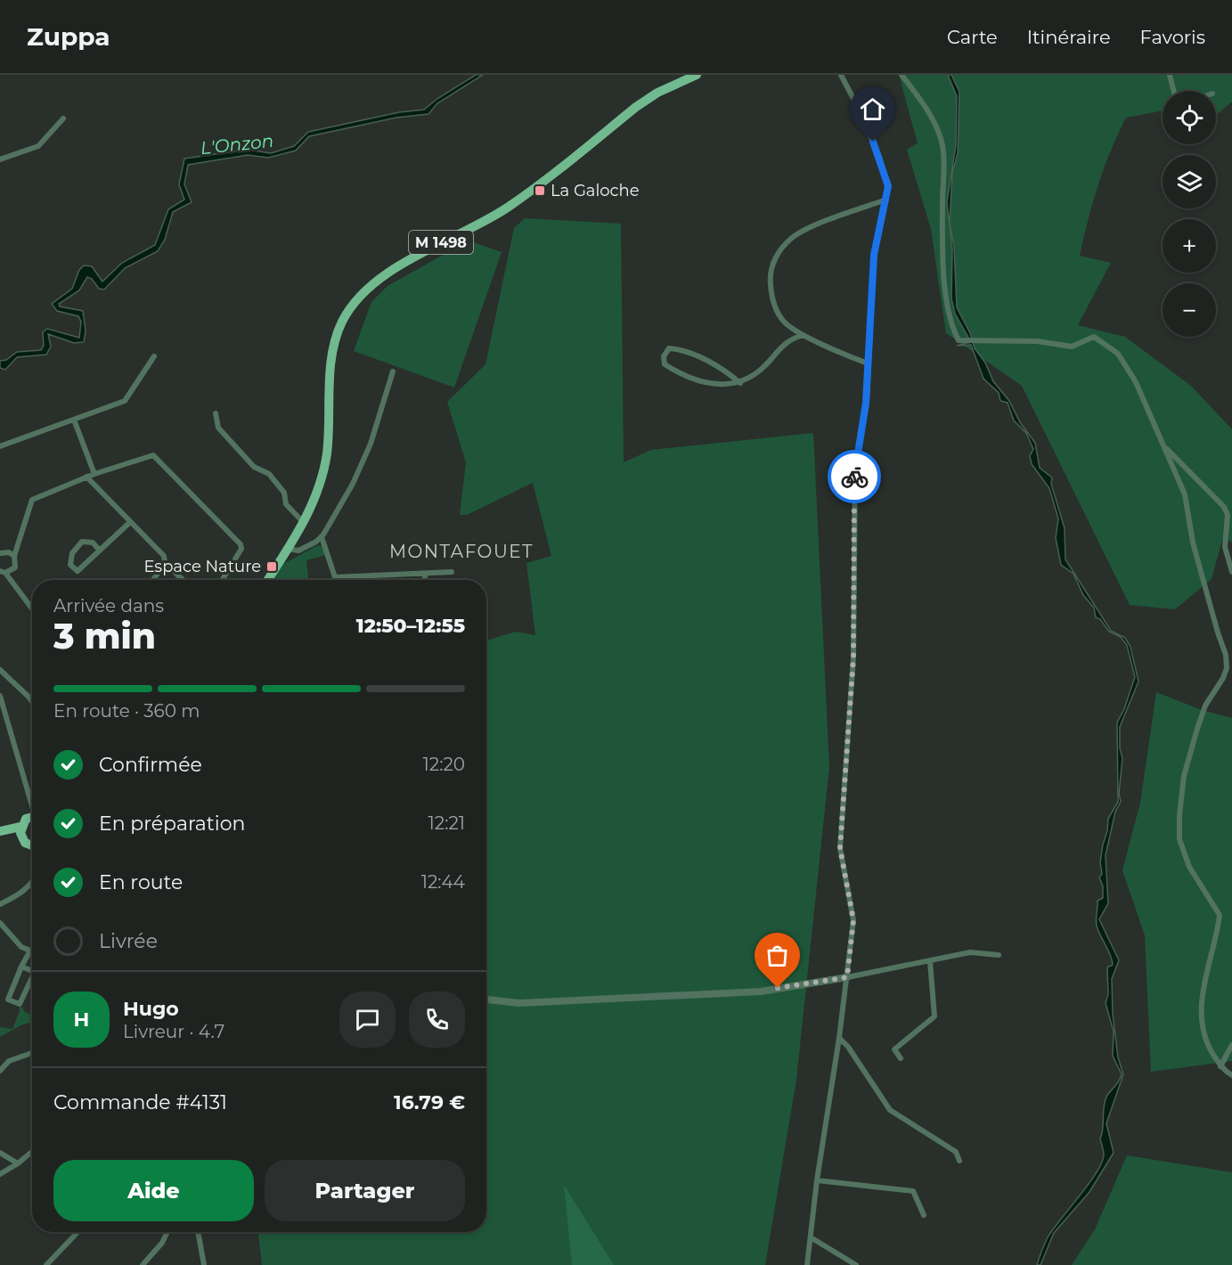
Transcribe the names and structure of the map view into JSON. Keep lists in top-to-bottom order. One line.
{"streets":{"main road":["M 1498"]},"districts":["MONTAFOUET"],"water":["L'Onzon"],"places":{"transit":["La Galoche","Espace Nature"]},"page":{"header":"Zuppa","nav":["Carte","Itinéraire","Favoris"],"map_buttons":["+","−"],"heading":["3 min","Arrivée dans","12:50–12:55"],"panel":["Hugo","Livreur · 4.7","Commande #4131","16.79 €"],"bar":"En route · 360 m","list":[["Confirmée","12:20"],["En préparation","12:21"],["En route","12:44"],"Livrée"],"round":"H","buttons":["Aide","Partager"]}}
